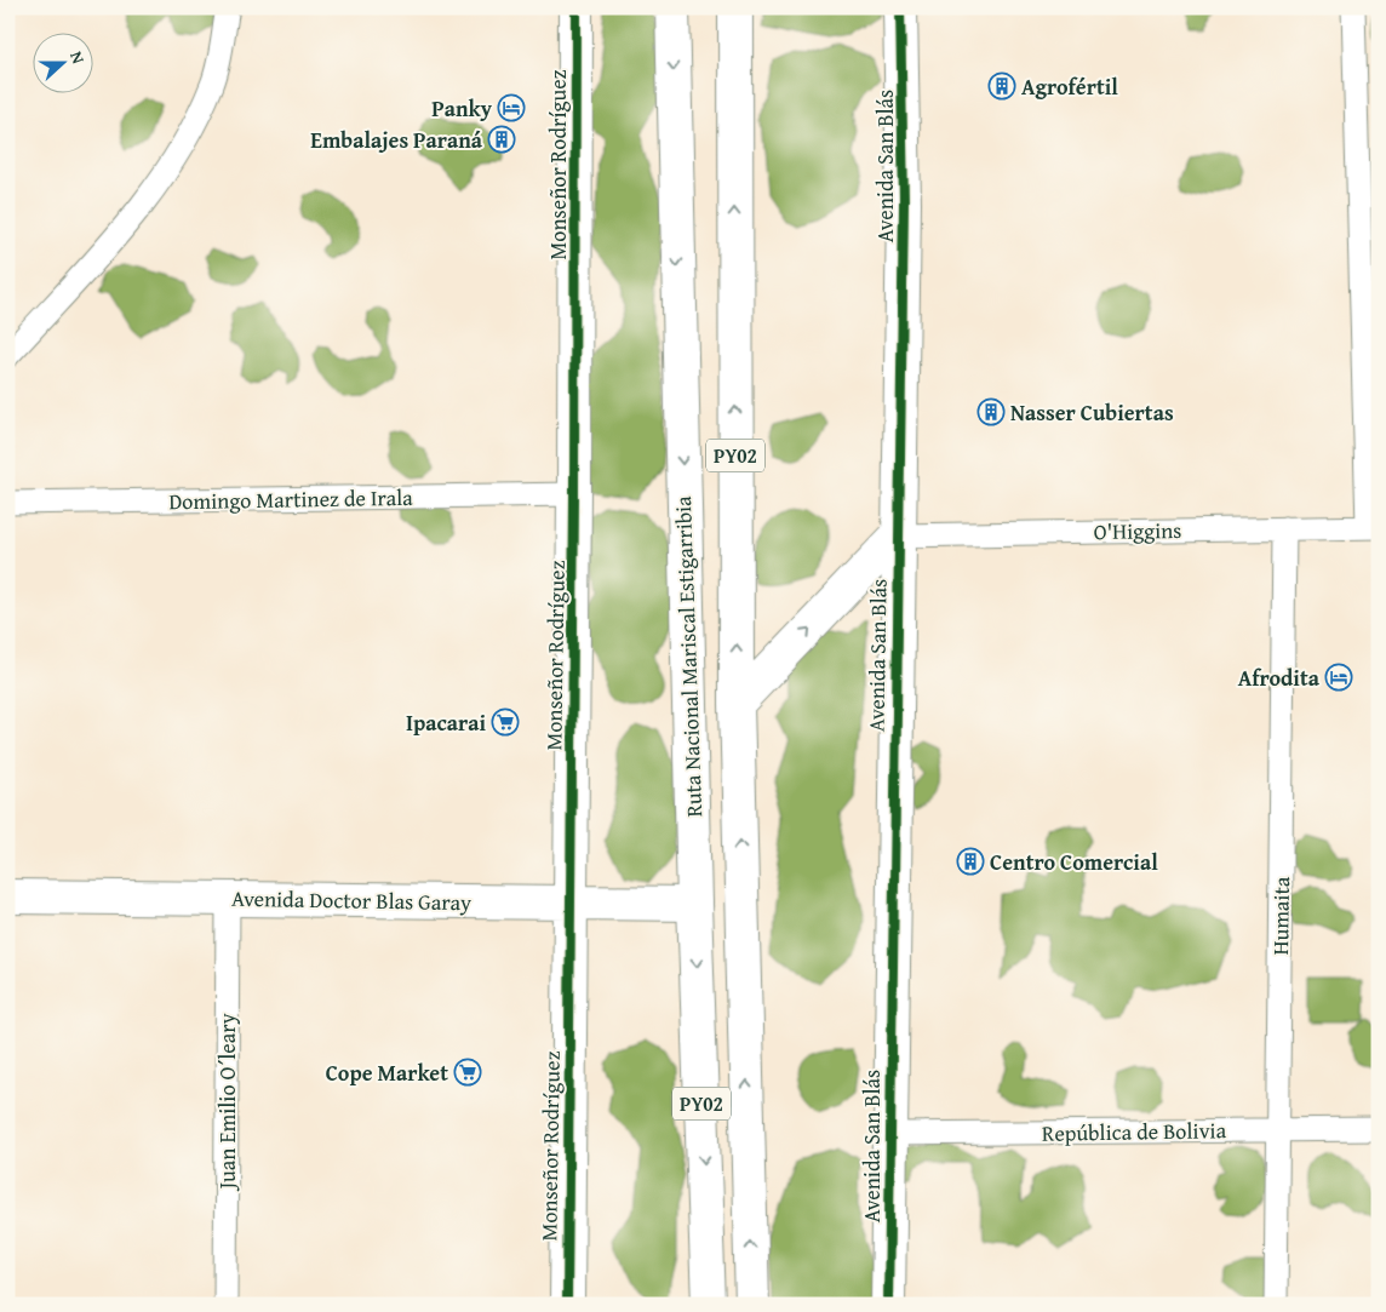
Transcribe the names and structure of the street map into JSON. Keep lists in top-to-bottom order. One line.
{"streets":{"main road":["Monseñor Rodríguez","Avenida San Blás","PY02","Ruta Nacional Mariscal Estigarribia","Avenida Doctor Blas Garay"],"street":["Domingo Martinez de Irala","O'Higgins","Humaita","Juan Emilio O´leary","República de Bolivia"]},"crossings":[["Monseñor Rodríguez","Domingo Martinez de Irala"],["Monseñor Rodríguez","Avenida Doctor Blas Garay"],["Avenida San Blás","O'Higgins"],["Avenida San Blás","República de Bolivia"],["O'Higgins","Humaita"],["Ruta Nacional Mariscal Estigarribia","Avenida Doctor Blas Garay"],["Avenida Doctor Blas Garay","Juan Emilio O´leary"],["Humaita","República de Bolivia"]],"places":{"building":["Agrofértil","Embalajes Paraná","Nasser Cubiertas","Centro Comercial"],"hotel":["Panky","Afrodita"],"supermarket":["Ipacarai","Cope Market"]},"north":"right"}
